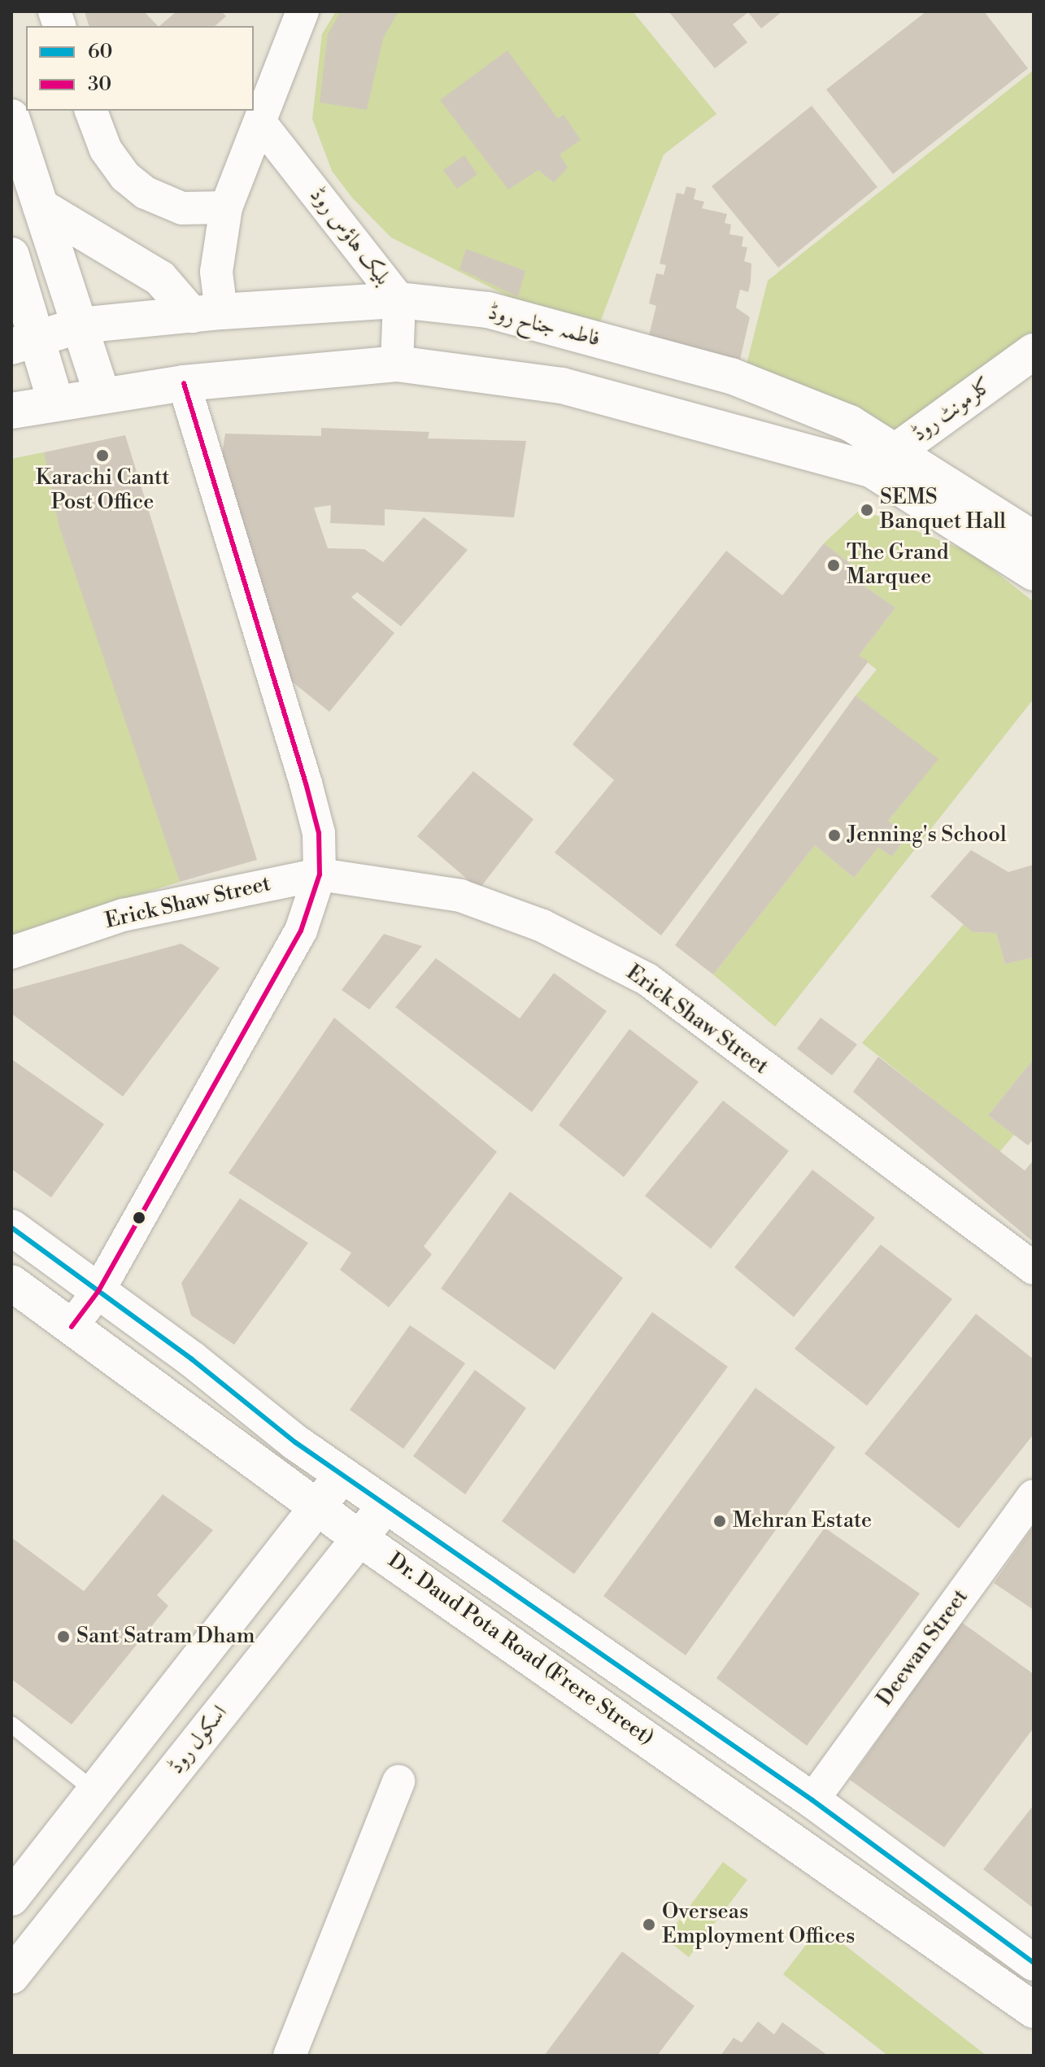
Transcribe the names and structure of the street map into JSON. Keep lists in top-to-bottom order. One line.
{"streets":{"main road":["فاطمہ جناح روڈ","کلرمونٹ روڈ","Dr. Daud Pota Road (Frere Street)","اسکول روڈ"],"street":["بلیک ہاؤس روڈ","Erick Shaw Street","Deewan Street"]},"crossings":[["بلیک ہاؤس روڈ","فاطمہ جناح روڈ"],["فاطمہ جناح روڈ","کلرمونٹ روڈ"],["Deewan Street","Dr. Daud Pota Road (Frere Street)"],["Dr. Daud Pota Road (Frere Street)","اسکول روڈ"]],"places":["Karachi Cantt Post Office","SEMS Banquet Hall","The Grand Marquee","Jenning's School","Mehran Estate","Sant Satram Dham","Overseas Employment Offices"],"lines":["transit line 30","transit line 60"],"legend":["60","30"]}
